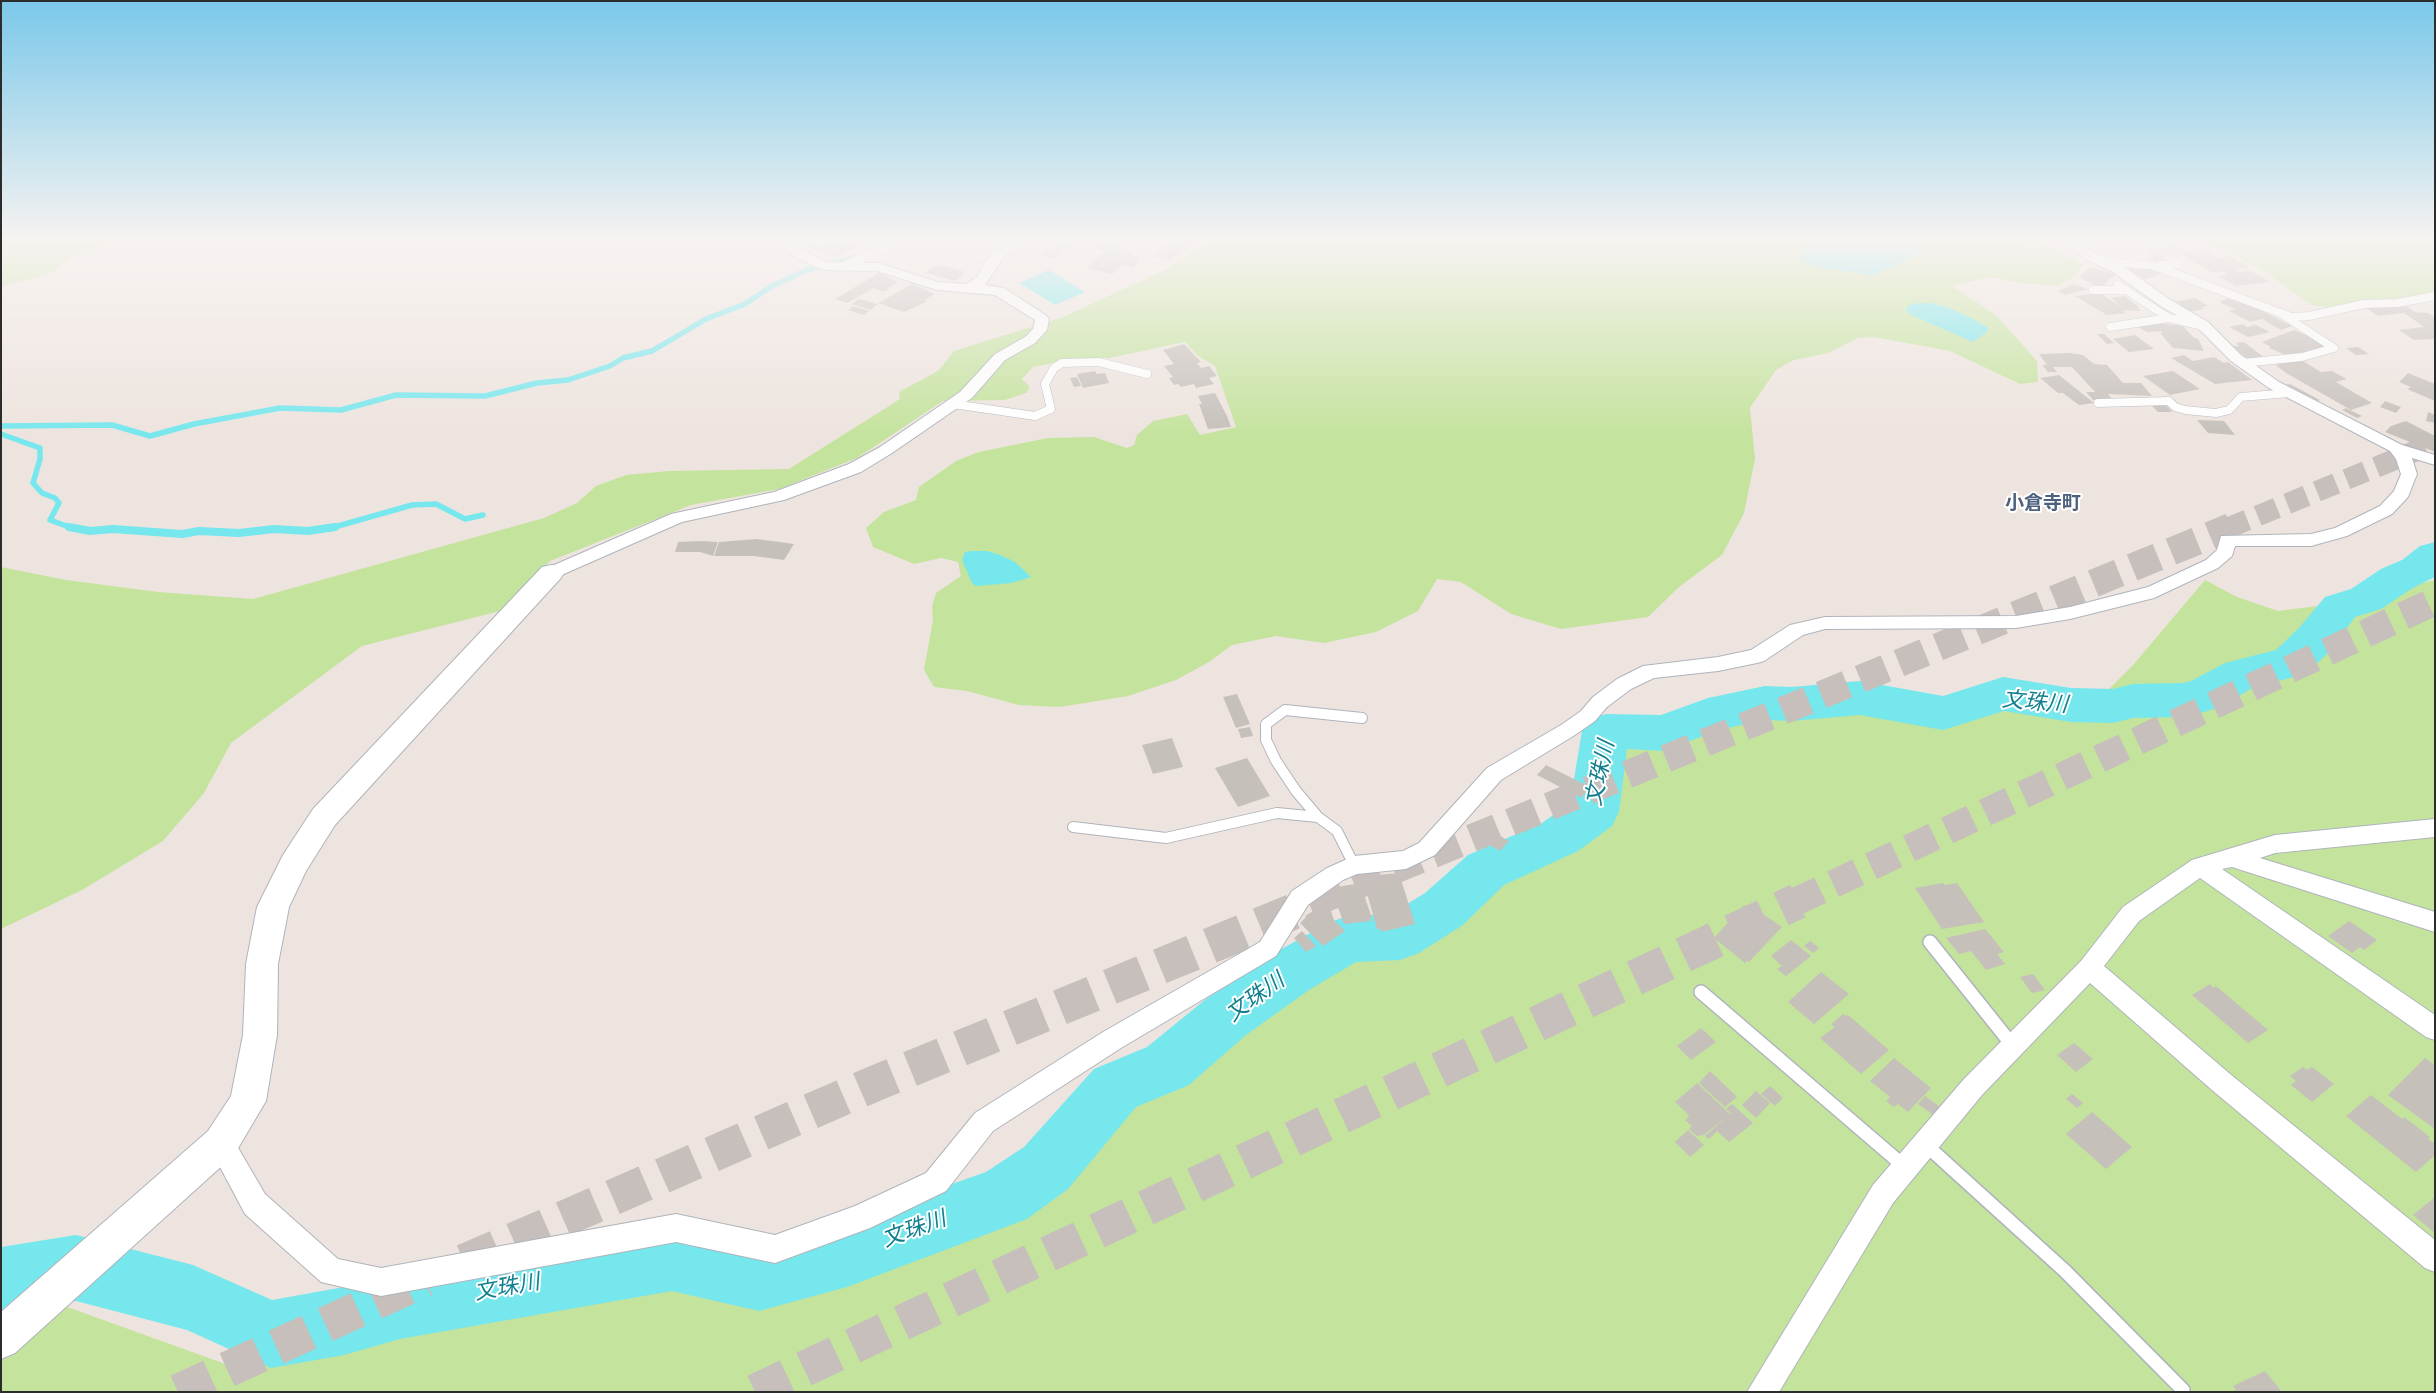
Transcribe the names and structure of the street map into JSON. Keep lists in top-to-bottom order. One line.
{"districts":["小倉寺町"],"water":["文珠川"]}
